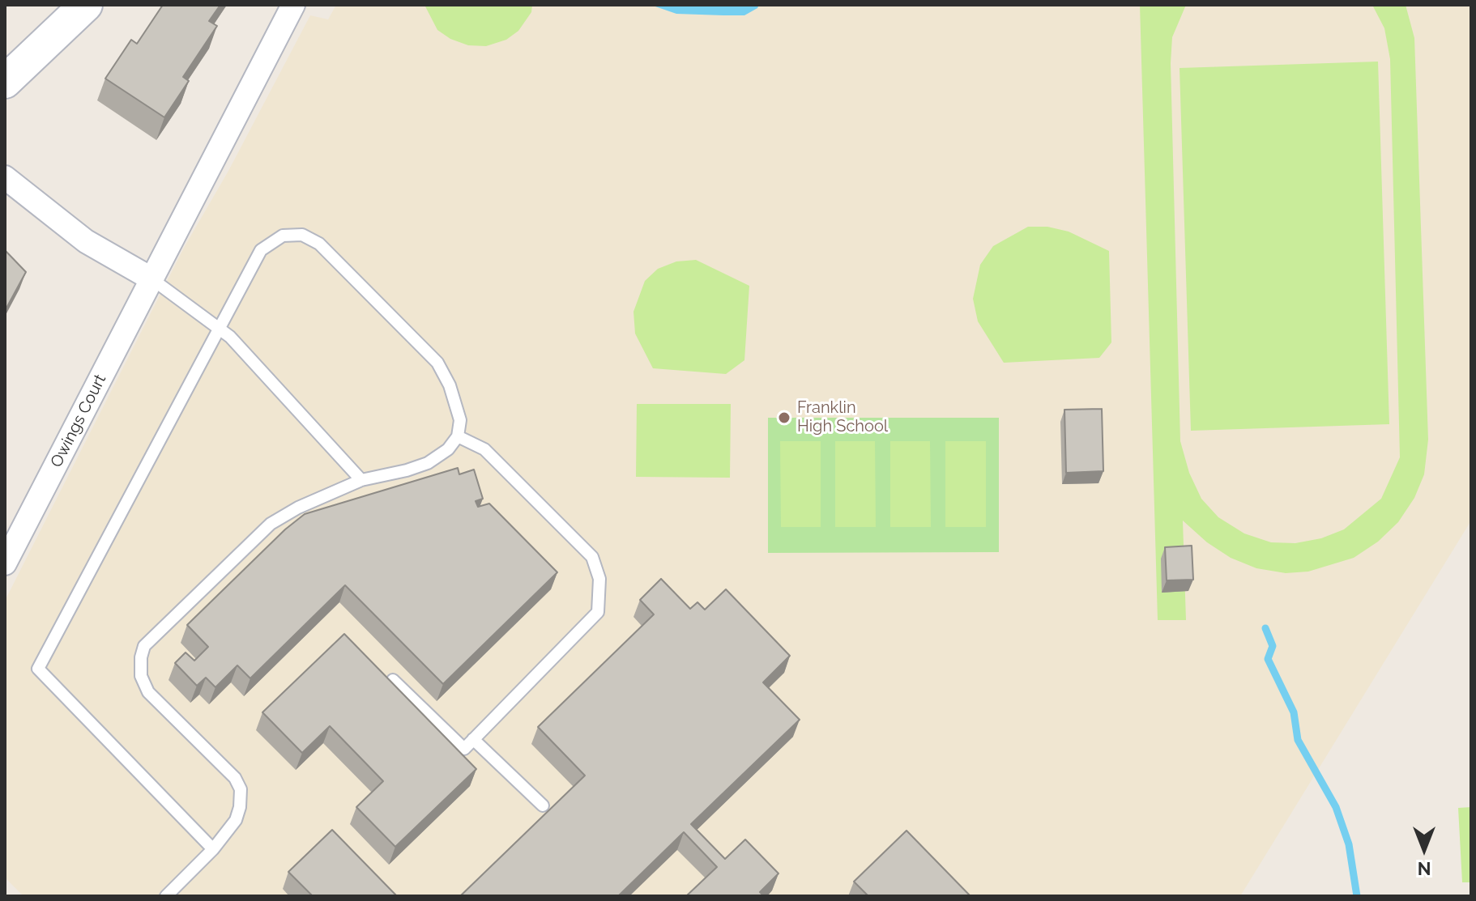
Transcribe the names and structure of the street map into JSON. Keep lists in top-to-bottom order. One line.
{"streets":{"street":["Owings Court"]},"places":["Franklin High School"],"north":"bottom"}
